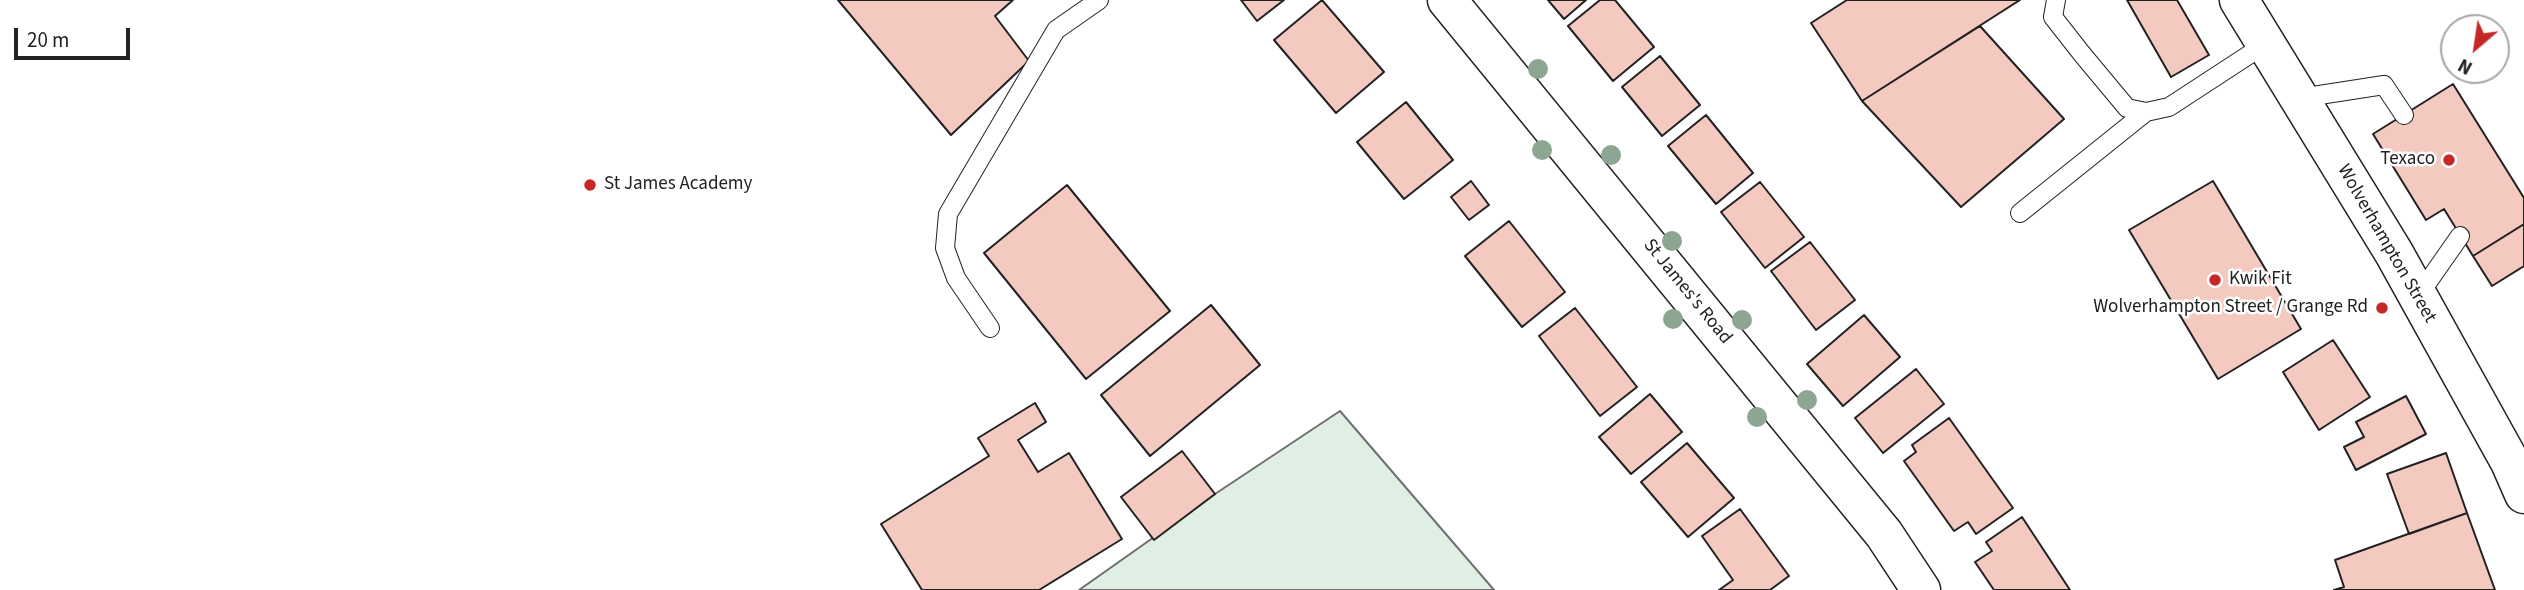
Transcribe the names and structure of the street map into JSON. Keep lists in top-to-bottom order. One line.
{"streets":{"street":["Wolverhampton Street","St James's Road"]},"places":["Texaco","St James Academy","Kwik Fit","Wolverhampton Street / Grange Rd"],"scale_bar":"20 m","north":"bottom left"}
